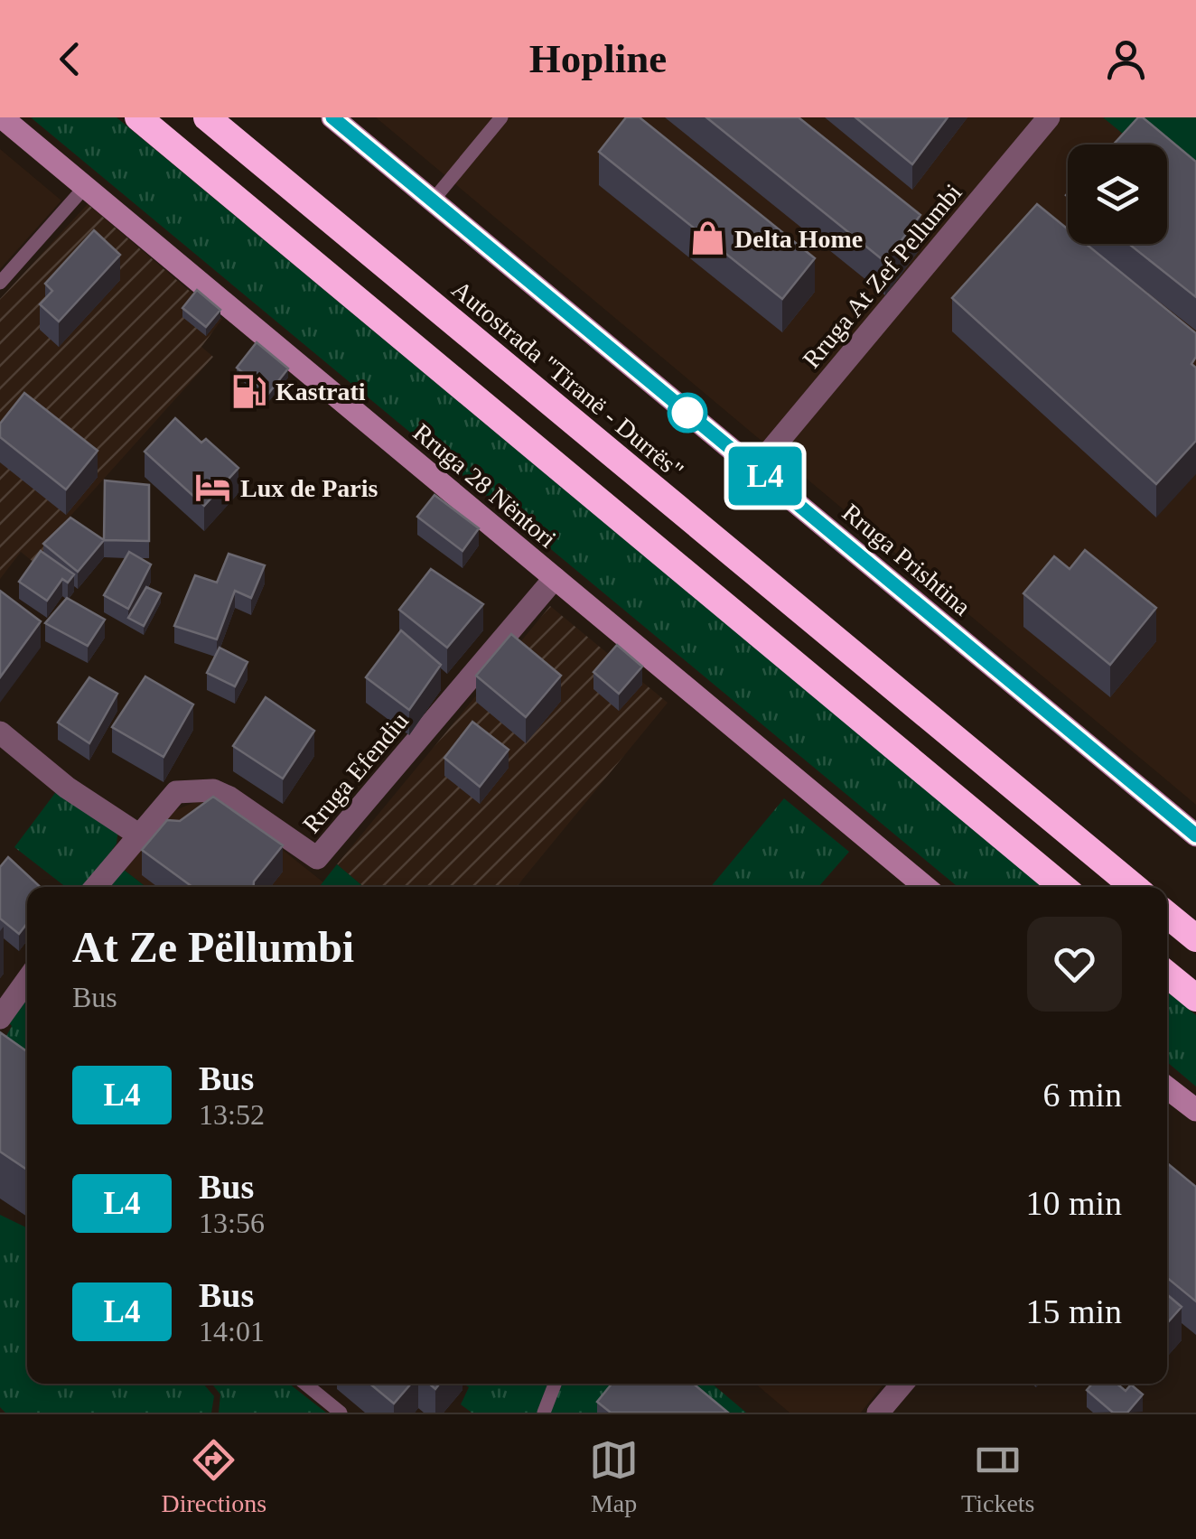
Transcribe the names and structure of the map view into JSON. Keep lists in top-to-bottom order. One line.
{"streets":{"highway":["Autostrada \"Tiranë - Durrës\""],"main road":["Rruga 28 Nëntori","Rruga Prishtina"],"street":["Rruga At Zef Pellumbi","Rruga Efendiu"]},"crossings":[["Rruga At Zef Pellumbi","Rruga Prishtina"],["Rruga 28 Nëntori","Rruga Efendiu"]],"places":{"shop":["Delta Home"],"fuel station":["Kastrati"],"hotel":["Lux de Paris"]},"lines":["bus line L4"],"page":{"header":"Hopline","on_map":"L4","heading":["At Ze Pëllumbi","Bus"],"list":[{"mark":"L4","name":"Bus","note":"13:52","value":"6 min"},{"mark":"L4","name":"Bus","note":"13:56","value":"10 min"},{"mark":"L4","name":"Bus","note":"14:01","value":"15 min"}],"tabs":["Directions","Map","Tickets"]}}
